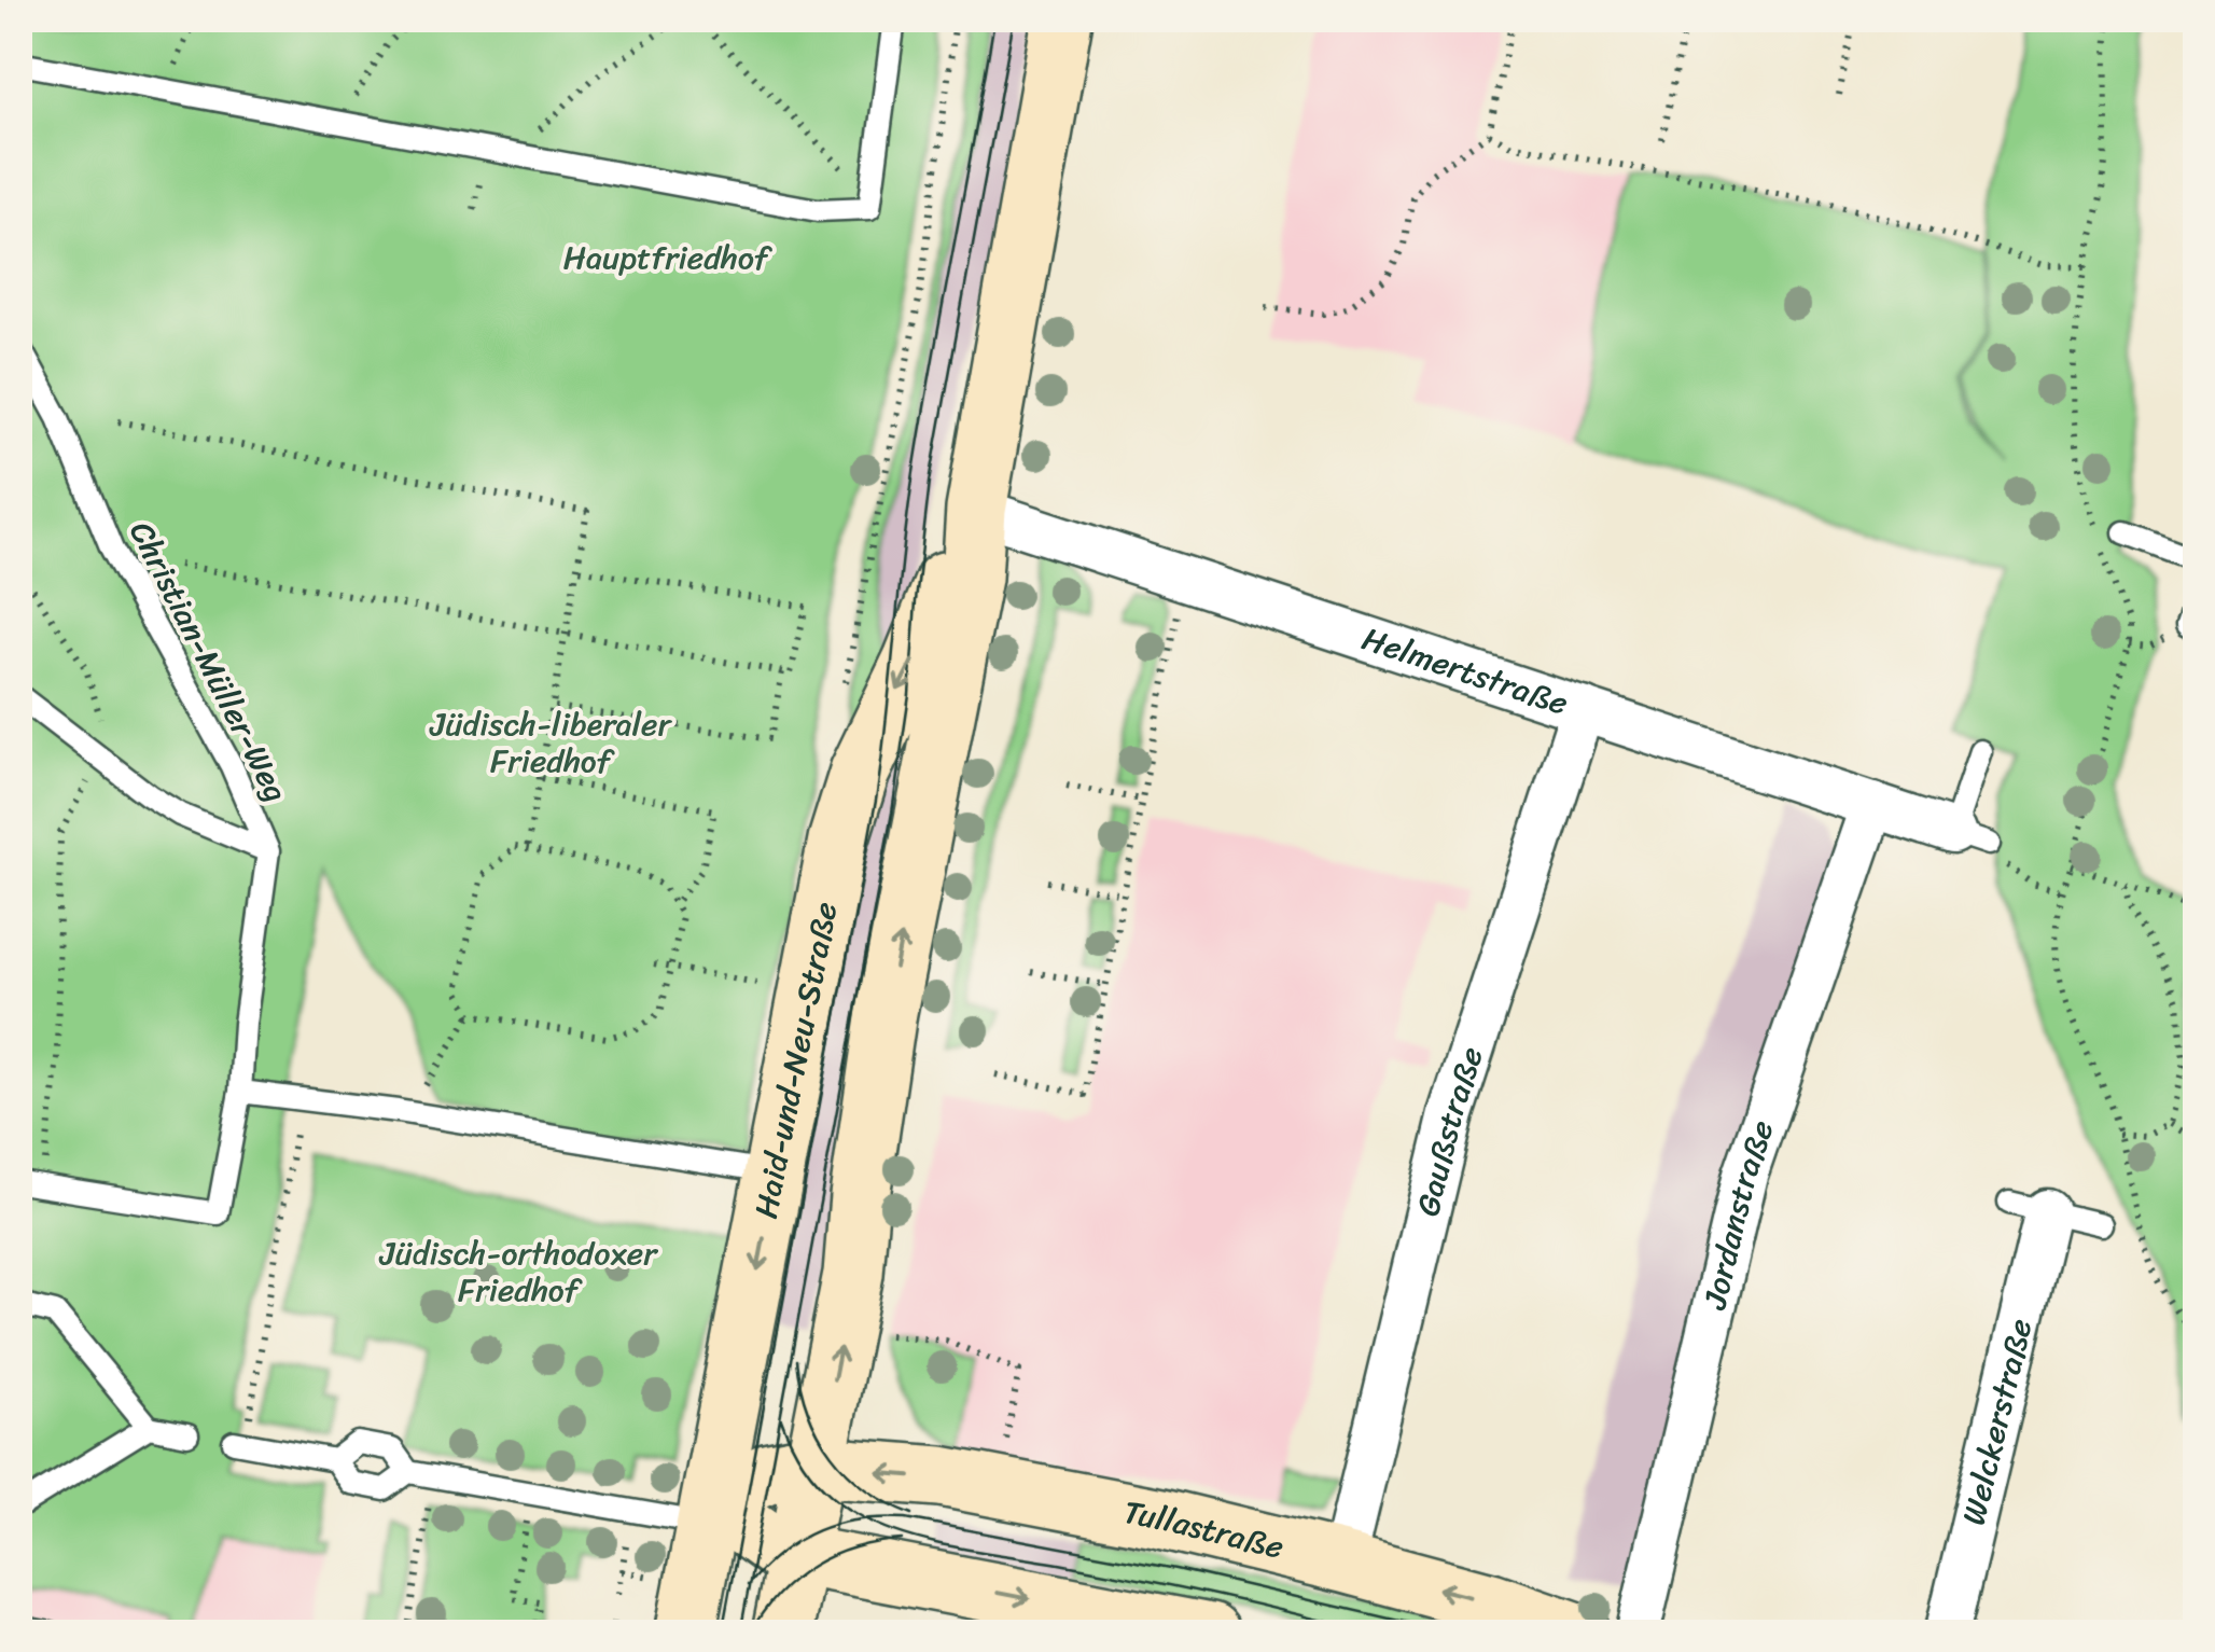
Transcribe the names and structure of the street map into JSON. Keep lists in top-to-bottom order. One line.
{"streets":{"main road":["Haid-und-Neu-Straße","Tullastraße"],"street":["Helmertstraße","Gaußstraße","Jordanstraße","Welckerstraße"],"lane":["Christian-Müller-Weg"]},"crossings":[["Helmertstraße","Haid-und-Neu-Straße"],["Helmertstraße","Gaußstraße"],["Helmertstraße","Jordanstraße"],["Haid-und-Neu-Straße","Tullastraße"],["Gaußstraße","Tullastraße"]],"parks":["Hauptfriedhof","Jüdisch-liberaler Friedhof","Jüdisch-orthodoxer Friedhof"]}
